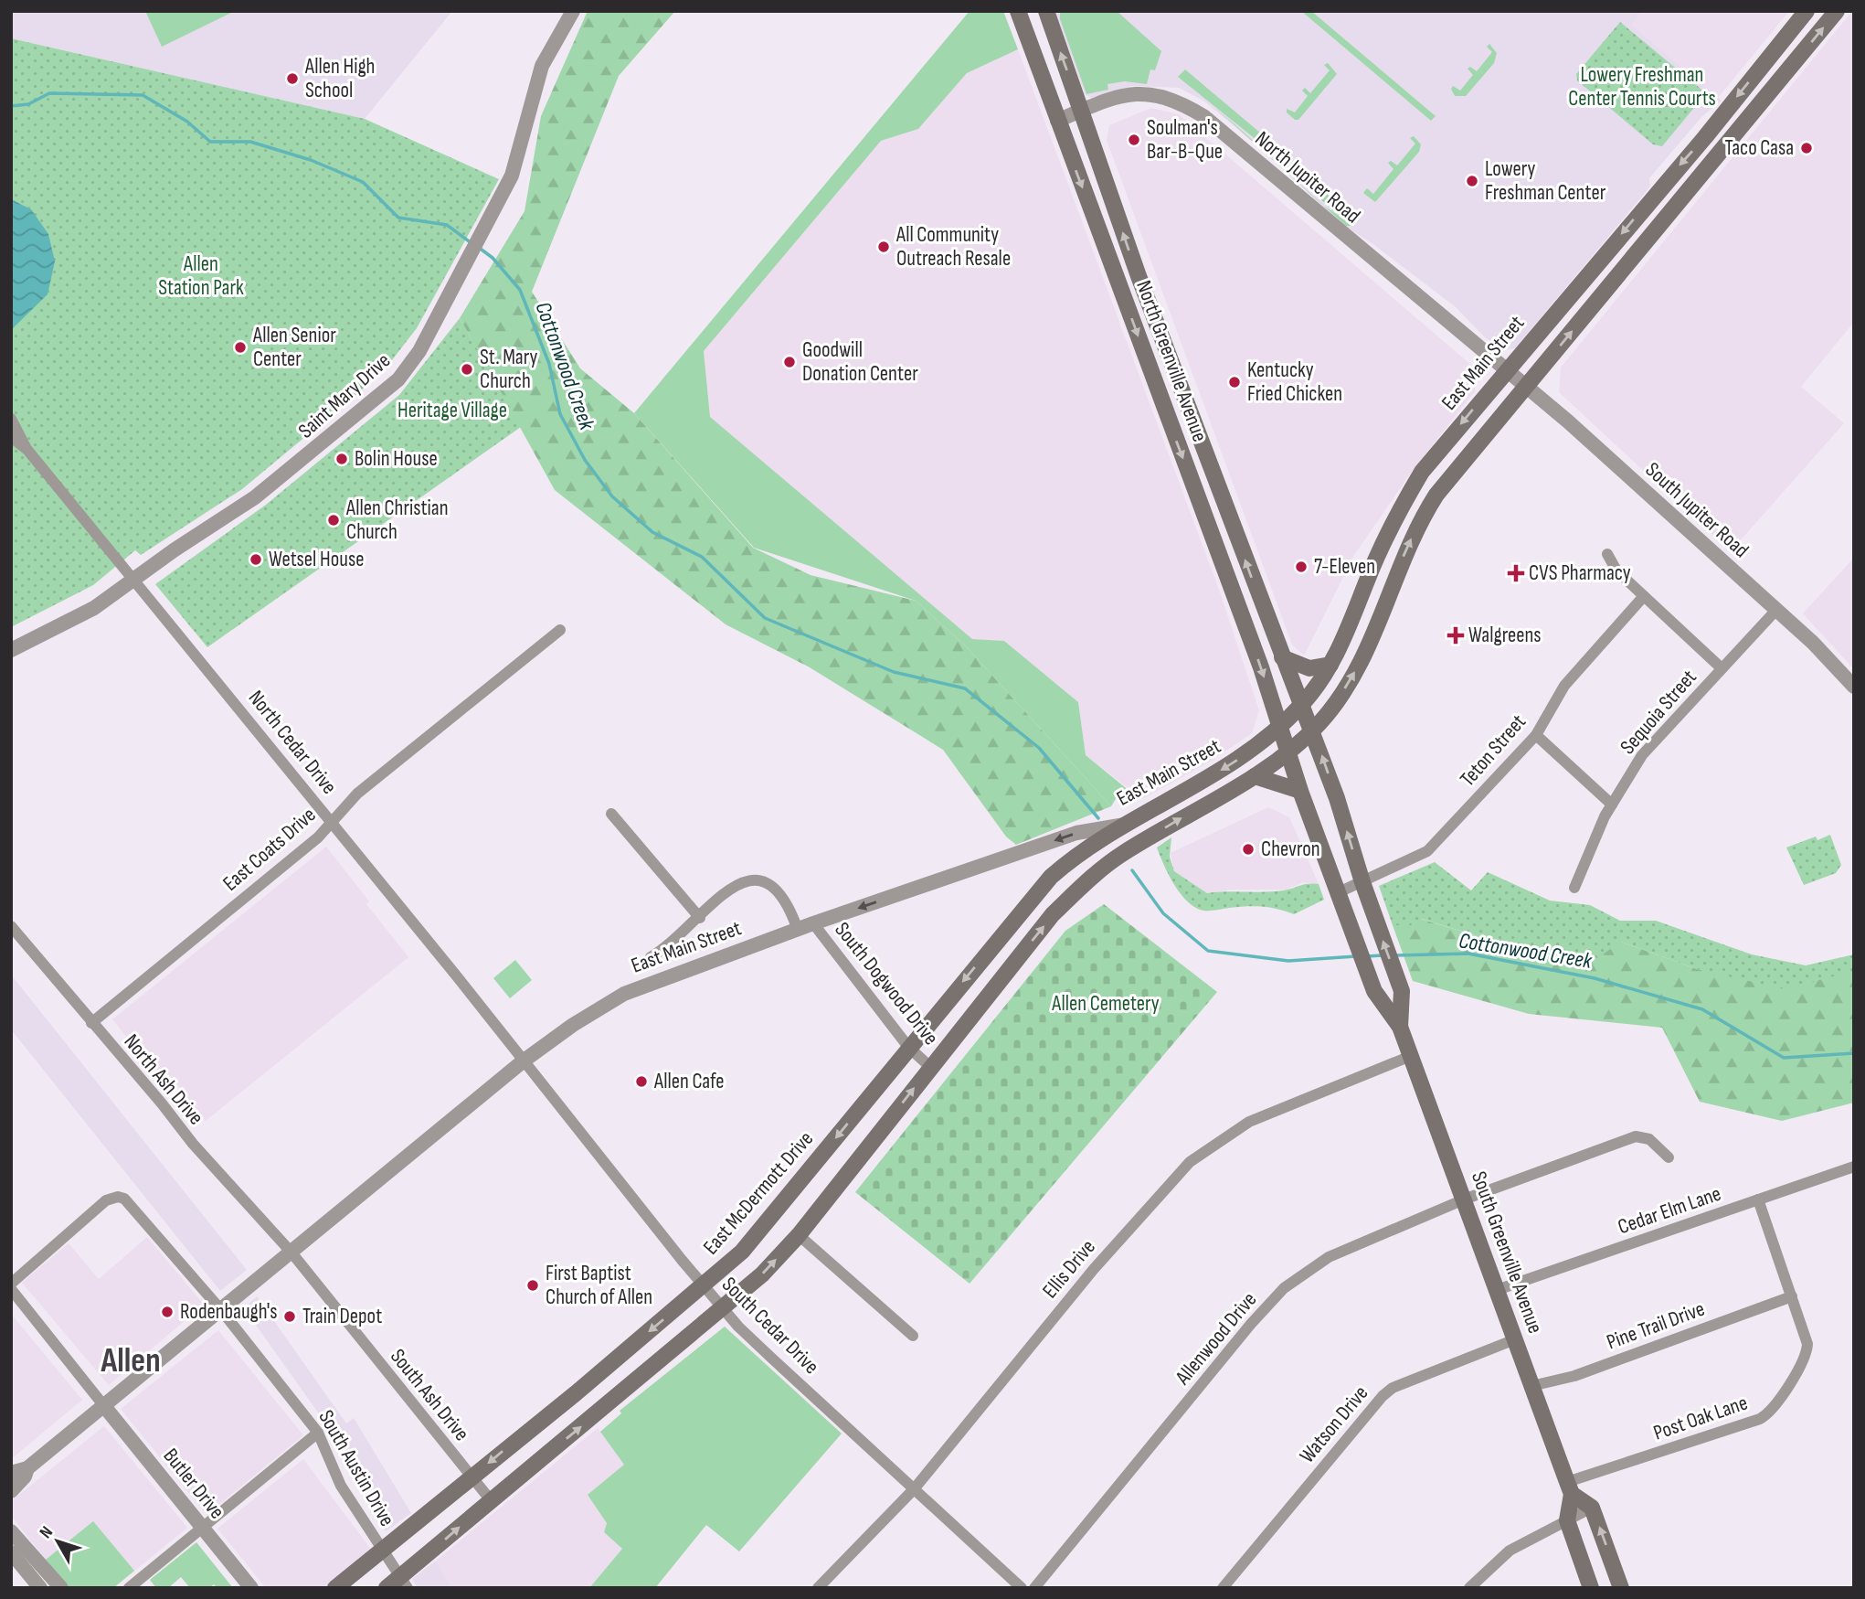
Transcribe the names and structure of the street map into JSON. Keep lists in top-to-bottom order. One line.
{"streets":{"main road":["North Greenville Avenue","East Main Street","East McDermott Drive","South Greenville Avenue"],"street":["North Jupiter Road","Saint Mary Drive","South Jupiter Road","Sequoia Street","North Cedar Drive","Teton Street","East Coats Drive","South Dogwood Drive","North Ash Drive","Cedar Elm Lane","Ellis Drive","South Cedar Drive","Pine Trail Drive","Allenwood Drive","South Ash Drive","Post Oak Lane","Watson Drive","South Austin Drive","Butler Drive"]},"crossings":[["North Jupiter Road","North Greenville Avenue"],["North Jupiter Road","East Main Street"],["North Jupiter Road","South Jupiter Road"],["North Greenville Avenue","East Main Street"],["North Greenville Avenue","South Greenville Avenue"],["East Main Street","South Jupiter Road"],["East Main Street","North Cedar Drive"],["East Main Street","South Dogwood Drive"],["East Main Street","North Ash Drive"],["East Main Street","East McDermott Drive"],["East Main Street","South Greenville Avenue"],["East Main Street","South Cedar Drive"],["East Main Street","South Ash Drive"],["East Main Street","South Austin Drive"],["East Main Street","Butler Drive"],["Saint Mary Drive","North Cedar Drive"],["South Jupiter Road","Sequoia Street"],["North Cedar Drive","East Coats Drive"],["North Cedar Drive","South Cedar Drive"],["Teton Street","South Greenville Avenue"],["East Coats Drive","North Ash Drive"],["South Dogwood Drive","East McDermott Drive"],["North Ash Drive","South Ash Drive"],["East McDermott Drive","South Cedar Drive"],["East McDermott Drive","South Ash Drive"],["East McDermott Drive","South Austin Drive"],["Cedar Elm Lane","South Greenville Avenue"],["Cedar Elm Lane","Post Oak Lane"],["South Greenville Avenue","Ellis Drive"],["South Greenville Avenue","Pine Trail Drive"],["South Greenville Avenue","Allenwood Drive"],["South Greenville Avenue","Post Oak Lane"],["South Greenville Avenue","Watson Drive"],["Ellis Drive","South Cedar Drive"],["Pine Trail Drive","Post Oak Lane"]],"districts":["Allen"],"water":["Cottonwood Creek"],"parks":["Lowery Freshman Center Tennis Courts","Allen Station Park","Heritage Village","Allen Cemetery"],"places":{"other":["Allen High School","Soulman's Bar-B-Que","Taco Casa","Lowery Freshman Center","All Community Outreach Resale","Allen Senior Center","Goodwill Donation Center","St. Mary Church","Kentucky Fried Chicken","Bolin House","Allen Christian Church","Wetsel House","7-Eleven","Chevron","Allen Cafe","First Baptist Church of Allen","Rodenbaugh's","Train Depot"],"health":["CVS Pharmacy","Walgreens"]},"north":"top left"}
